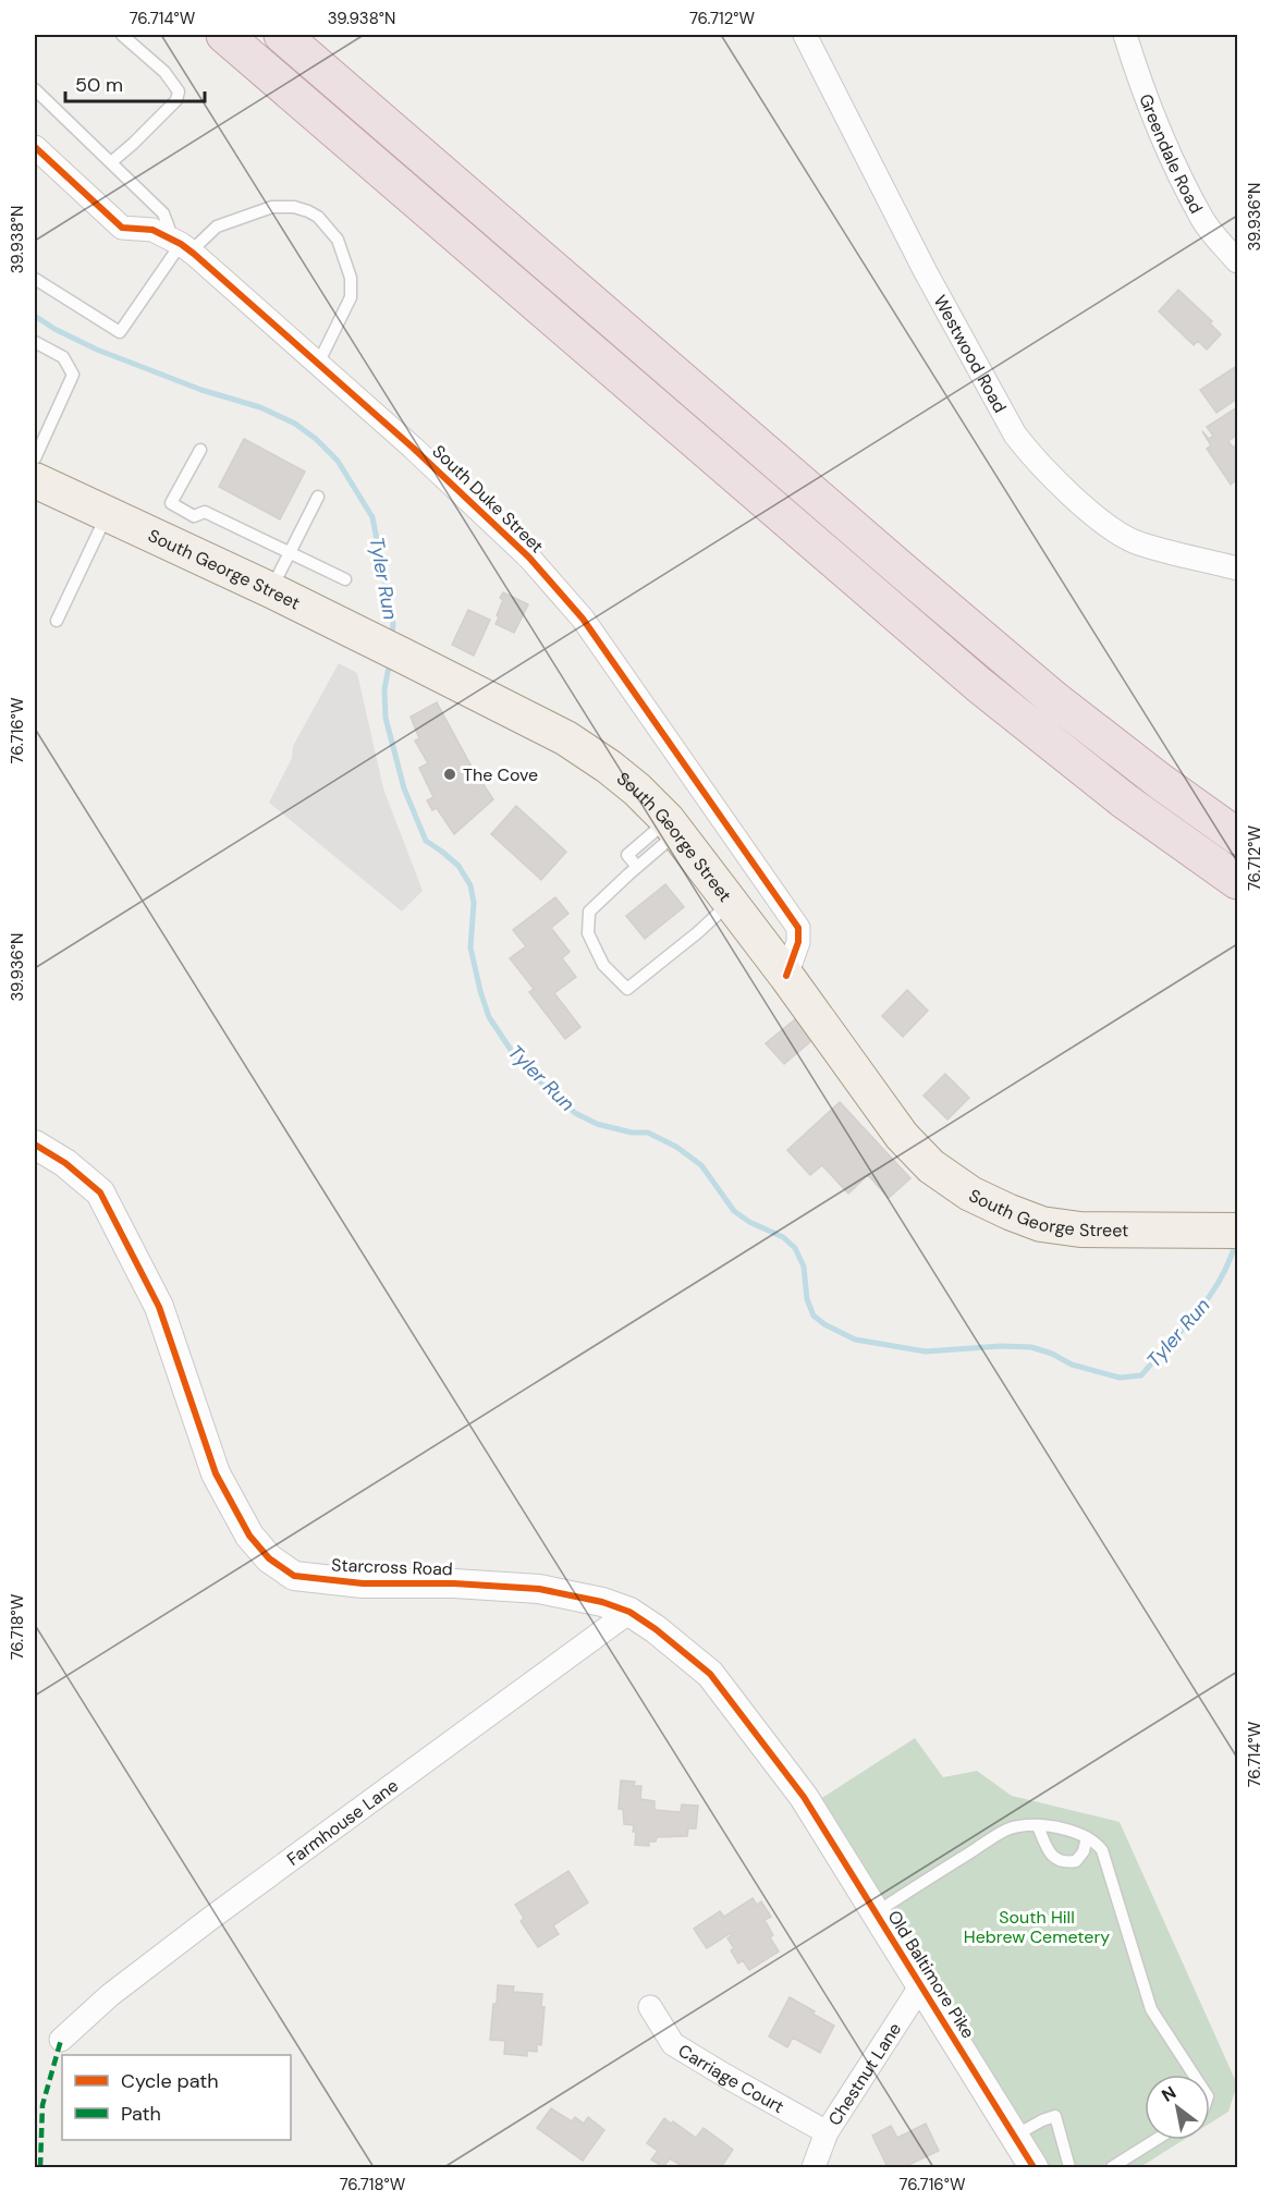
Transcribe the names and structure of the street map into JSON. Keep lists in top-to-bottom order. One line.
{"streets":{"main road":["South George Street"],"street":["Greendale Road","Westwood Road","South Duke Street","Starcross Road","Farmhouse Lane","Old Baltimore Pike","Chestnut Lane","Carriage Court"]},"crossings":[["South Duke Street","South George Street"],["Starcross Road","Farmhouse Lane"],["Starcross Road","Old Baltimore Pike"],["Old Baltimore Pike","Chestnut Lane"],["Chestnut Lane","Carriage Court"]],"water":["Tyler Run"],"parks":["South Hill Hebrew Cemetery"],"places":["The Cove"],"legend":["Cycle path","Path"],"scale_bar":"50 m","north":"top left","coordinates":["76.714°W","39.938°N","76.712°W","39.936°N","76.716°W","76.718°W"]}
